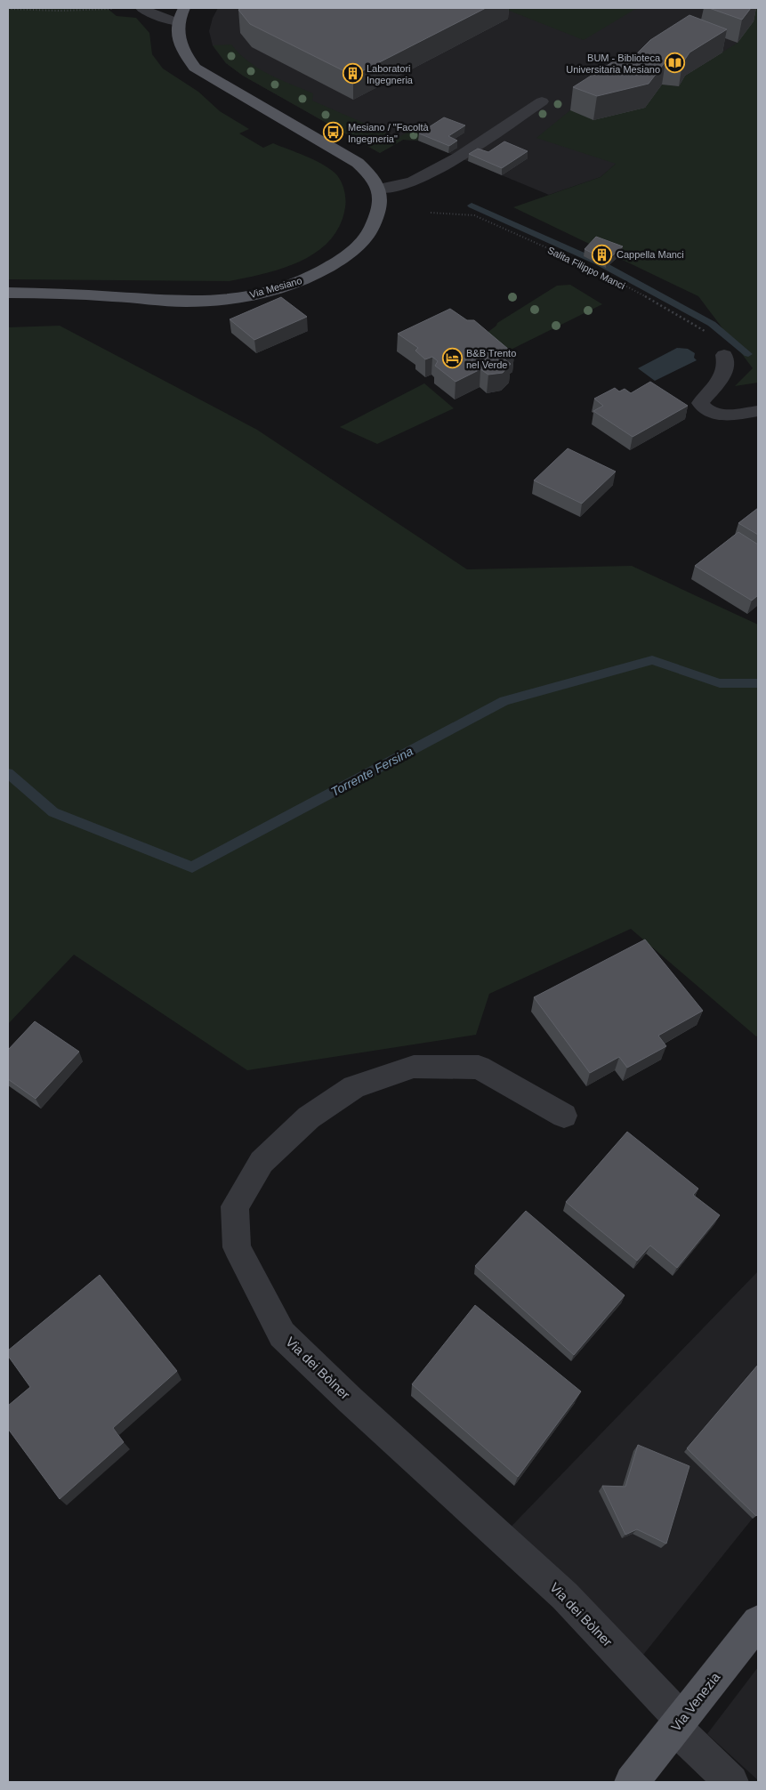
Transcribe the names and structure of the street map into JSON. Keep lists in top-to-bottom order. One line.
{"streets":{"main road":["Via Mesiano","Via Venezia"],"street":["Via dei Bòlner"],"path":["Salita Filippo Manci"]},"crossings":[["Via dei Bòlner","Via Venezia"]],"water":["Torrente Fersina"],"places":{"library":["BUM - Biblioteca Universitaria Mesiano"],"building":["Laboratori Ingegneria","Cappella Manci"],"bus stop":["Mesiano / \"Facoltà Ingegneria\""],"hotel":["B&B Trento nel Verde"]}}
